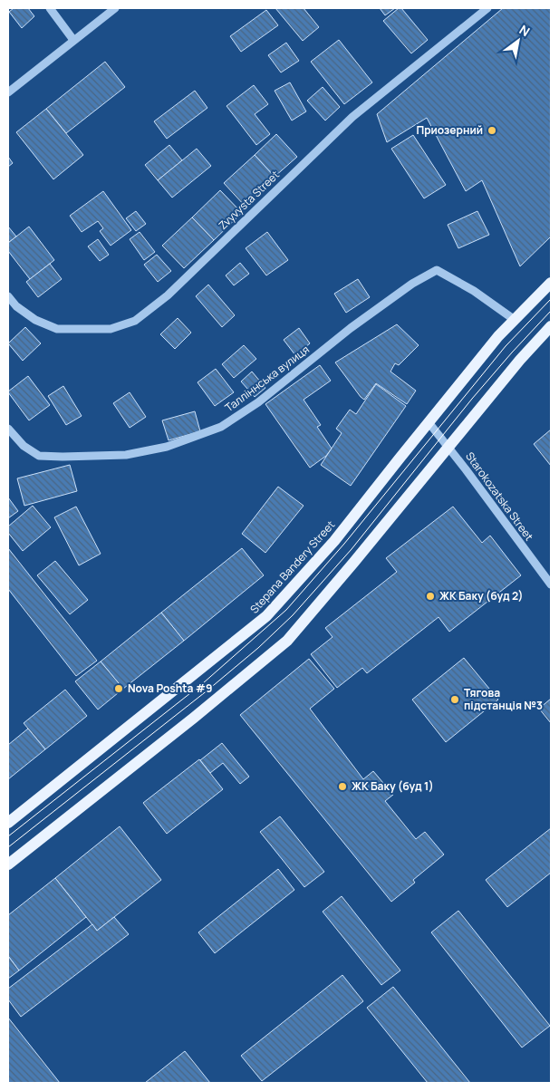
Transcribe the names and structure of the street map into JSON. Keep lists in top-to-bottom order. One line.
{"streets":{"main road":["Stepana Bandery Street"],"street":["Zvyvysta Street","Талліннська вулиця","Starokozatska Street"]},"crossings":[["Талліннська вулиця","Stepana Bandery Street"],["Starokozatska Street","Stepana Bandery Street"]],"places":["Приозерний","ЖК Баку (буд 2)","Nova Poshta #9","Тягова пiдстанцiя №3","ЖК Баку (буд 1)"],"north":"top right"}
